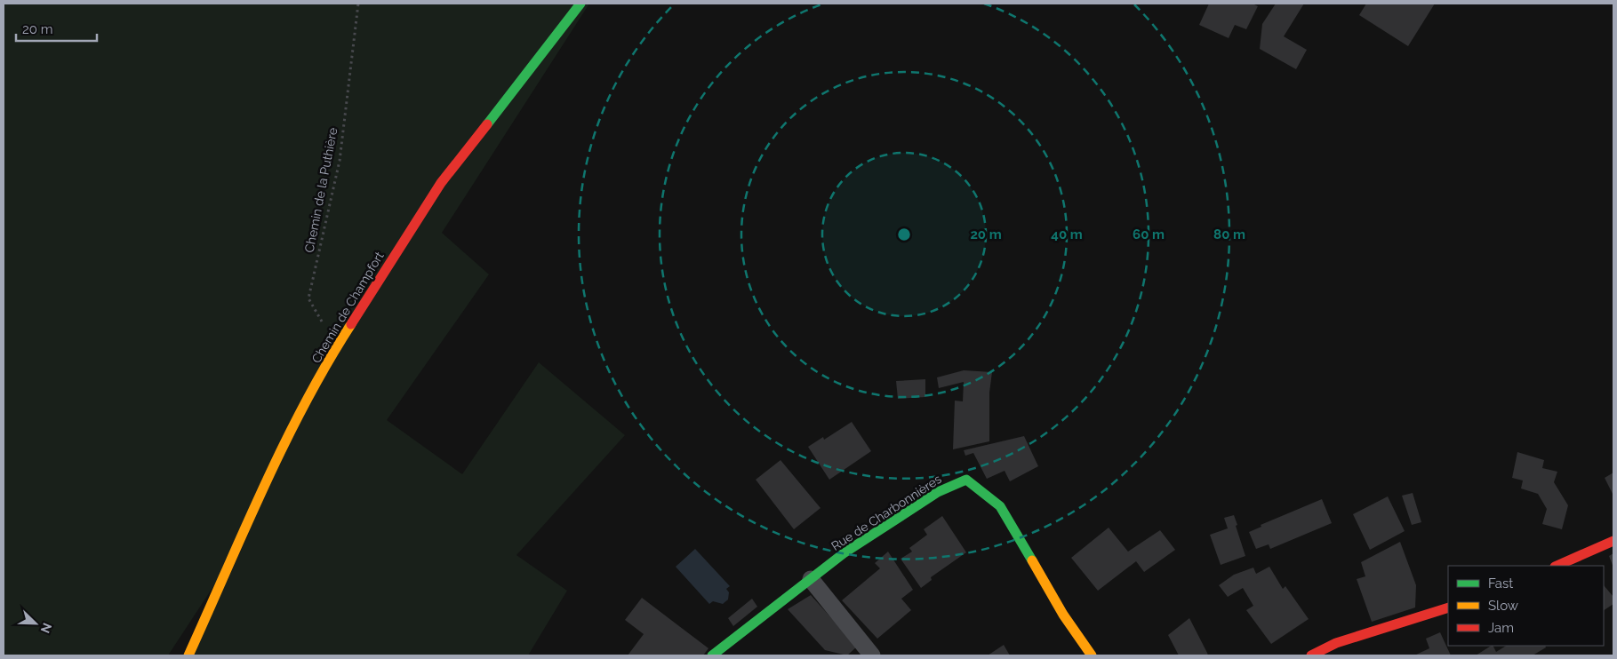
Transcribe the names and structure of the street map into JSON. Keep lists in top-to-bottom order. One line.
{"streets":{"street":["Chemin de Champfort","Rue de Charbonnières"],"path":["Chemin de la Puthière"]},"crossings":[["Chemin de la Puthière","Chemin de Champfort"]],"legend":["Fast","Slow","Jam"],"scale_bar":"20 m","north":"bottom right","rings":["20 m","40 m","60 m","80 m"]}
